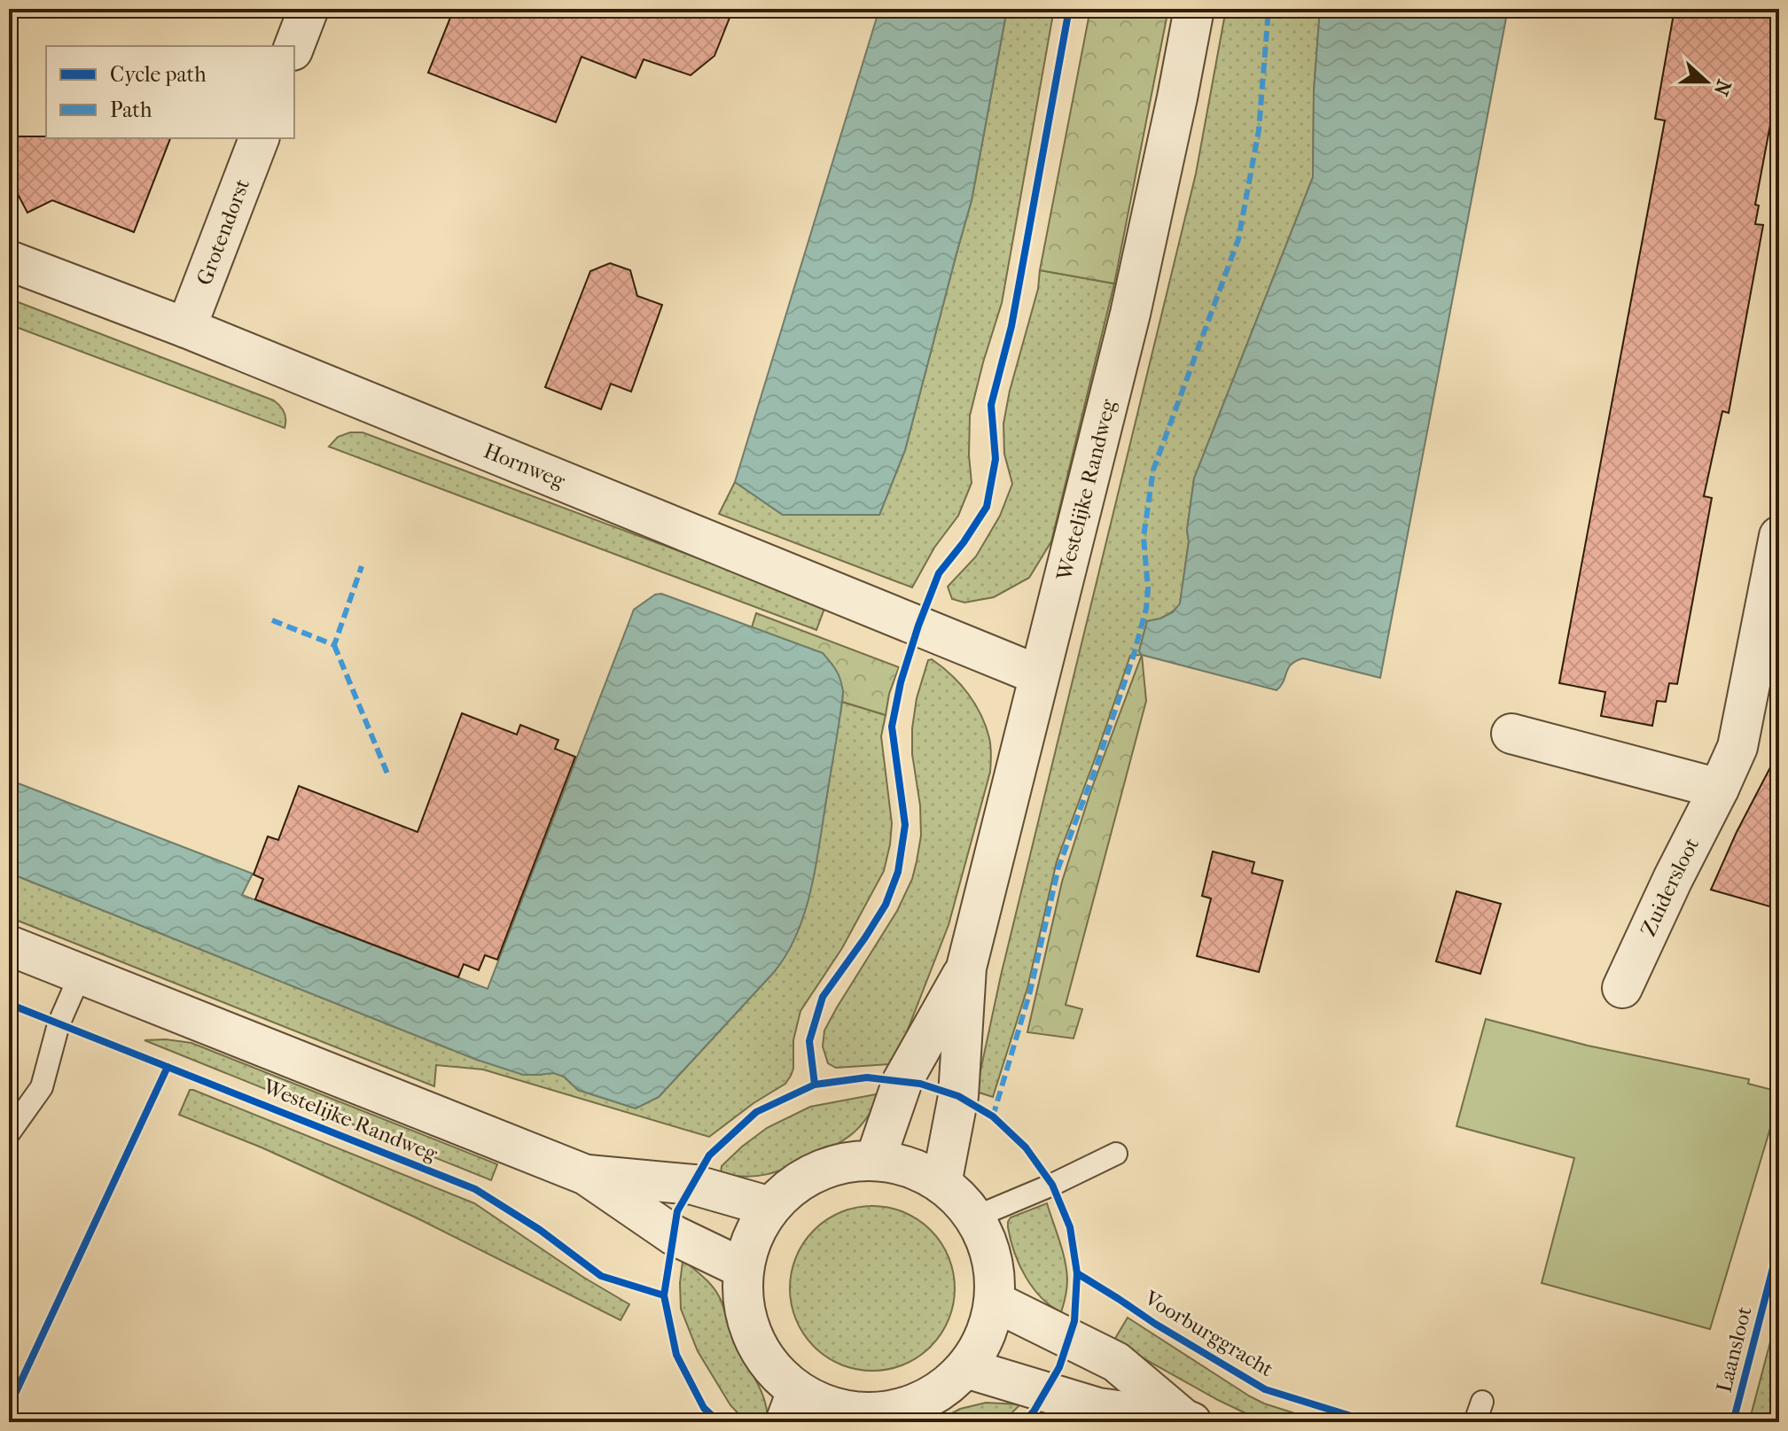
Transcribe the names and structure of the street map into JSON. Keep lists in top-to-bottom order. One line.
{"streets":{"street":["Grotendorst","Hornweg","Westelijke Randweg","Zuidersloot"],"cycle path":["Voorburggracht","Laansloot"]},"crossings":[["Grotendorst","Hornweg"],["Hornweg","Westelijke Randweg"]],"legend":["Cycle path","Path"],"north":"right"}
